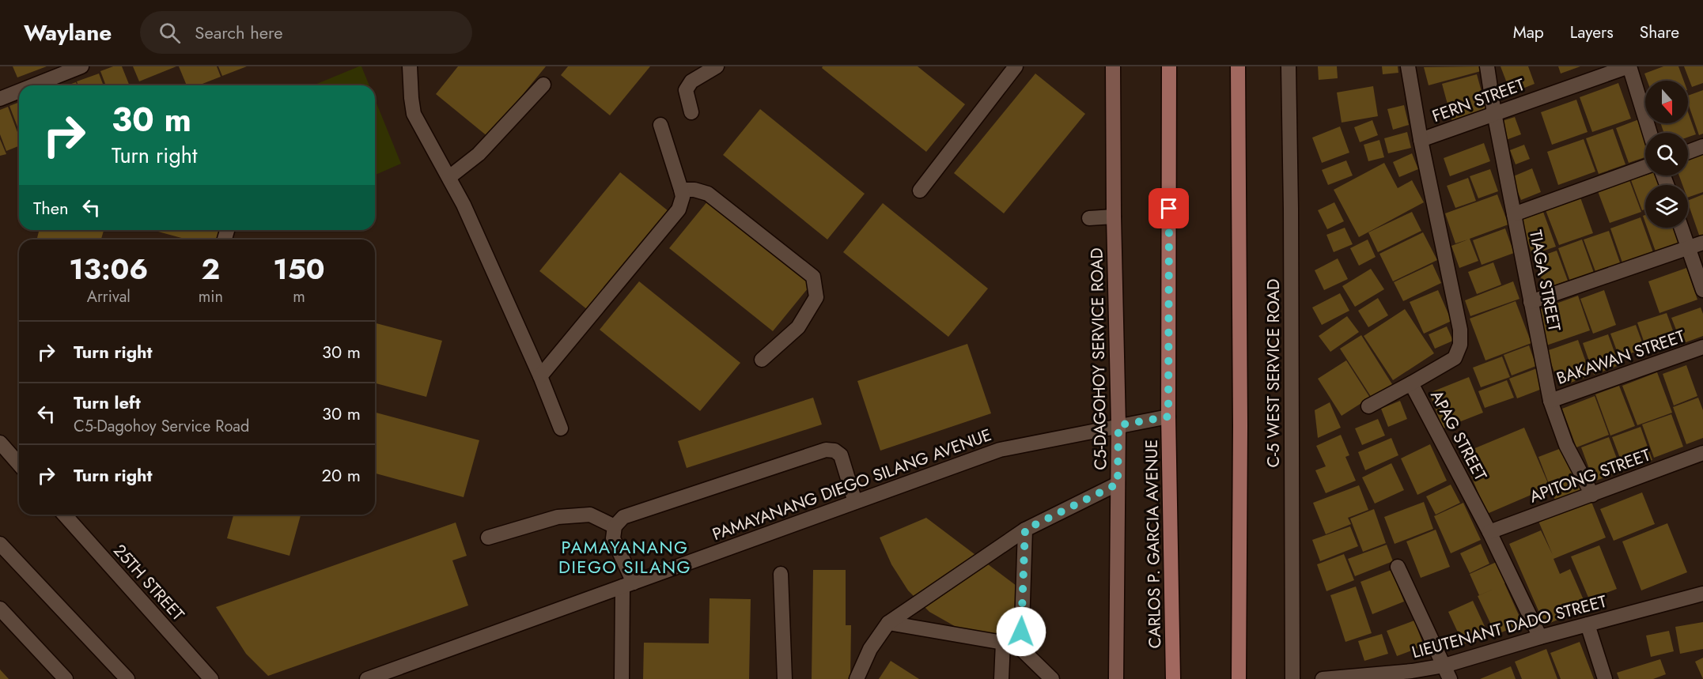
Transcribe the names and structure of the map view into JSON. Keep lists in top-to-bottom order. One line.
{"streets":{"main road":["C5-DAGOHOY SERVICE ROAD","CARLOS P. GARCIA AVENUE"],"street":["FERN STREET","TIAGA STREET","BAKAWAN STREET","C-5 WEST SERVICE ROAD","APAG STREET","APITONG STREET","PAMAYANANG DIEGO SILANG AVENUE","25TH STREET","LIEUTENANT DADO STREET"]},"crossings":[["FERN STREET","TIAGA STREET"],["FERN STREET","APAG STREET"],["TIAGA STREET","BAKAWAN STREET"],["TIAGA STREET","APITONG STREET"],["C5-DAGOHOY SERVICE ROAD","PAMAYANANG DIEGO SILANG AVENUE"],["APAG STREET","APITONG STREET"],["APAG STREET","LIEUTENANT DADO STREET"],["PAMAYANANG DIEGO SILANG AVENUE","CARLOS P. GARCIA AVENUE"]],"districts":["PAMAYANANG DIEGO SILANG"],"north":"bottom","page":{"header":"Waylane","search":"Search here","nav":["Map","Layers","Share"],"turn":["30 m","Turn right"],"then":"Then","eta":["13:06","Arrival","2","min","150","m"],"list":[{"name":"Turn right","value":"30 m"},{"name":"Turn left","note":"C5-Dagohoy Service Road","value":"30 m"},{"name":"Turn right","value":"20 m"}]}}
